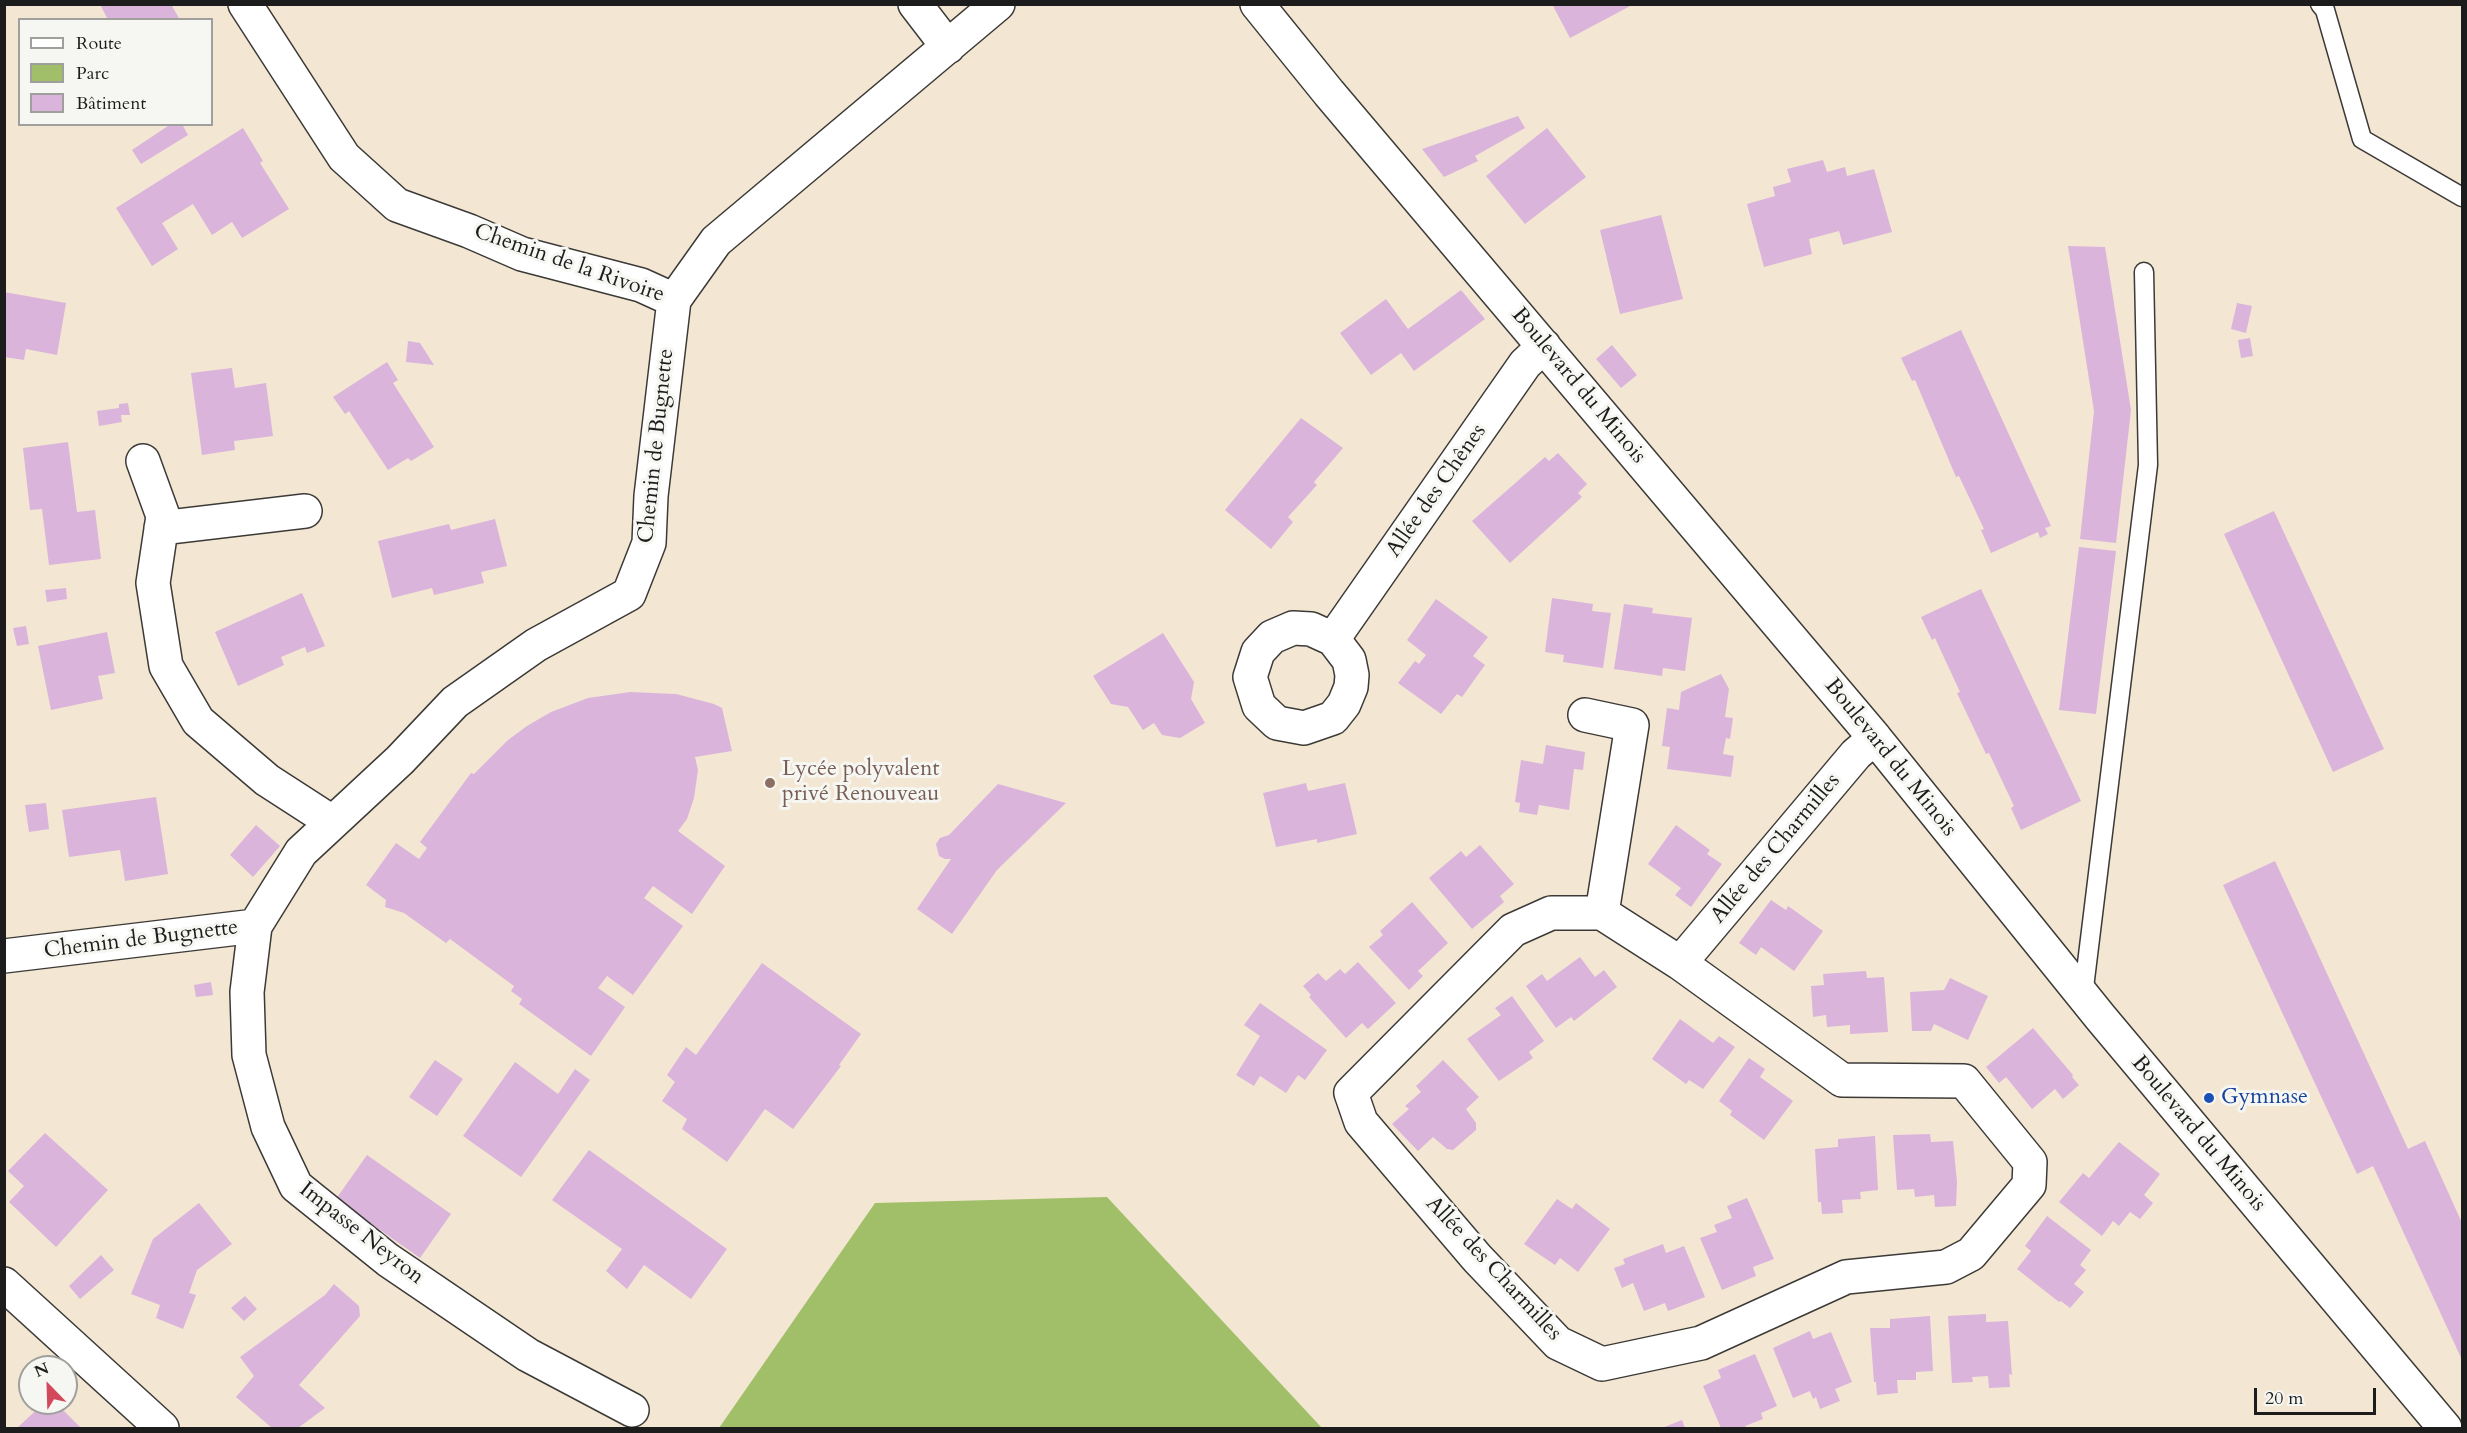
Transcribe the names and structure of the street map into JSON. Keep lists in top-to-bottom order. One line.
{"streets":{"street":["Chemin de la Rivoire","Boulevard du Minois","Chemin de Bugnette","Allée des Chênes","Allée des Charmilles","Impasse Neyron"]},"crossings":[["Chemin de la Rivoire","Chemin de Bugnette"],["Boulevard du Minois","Allée des Chênes"],["Boulevard du Minois","Allée des Charmilles"],["Chemin de Bugnette","Impasse Neyron"]],"places":["Lycée polyvalent privé Renouveau","Gymnase"],"legend":["Route","Parc","Bâtiment"],"scale_bar":"20 m","north":"top left"}
